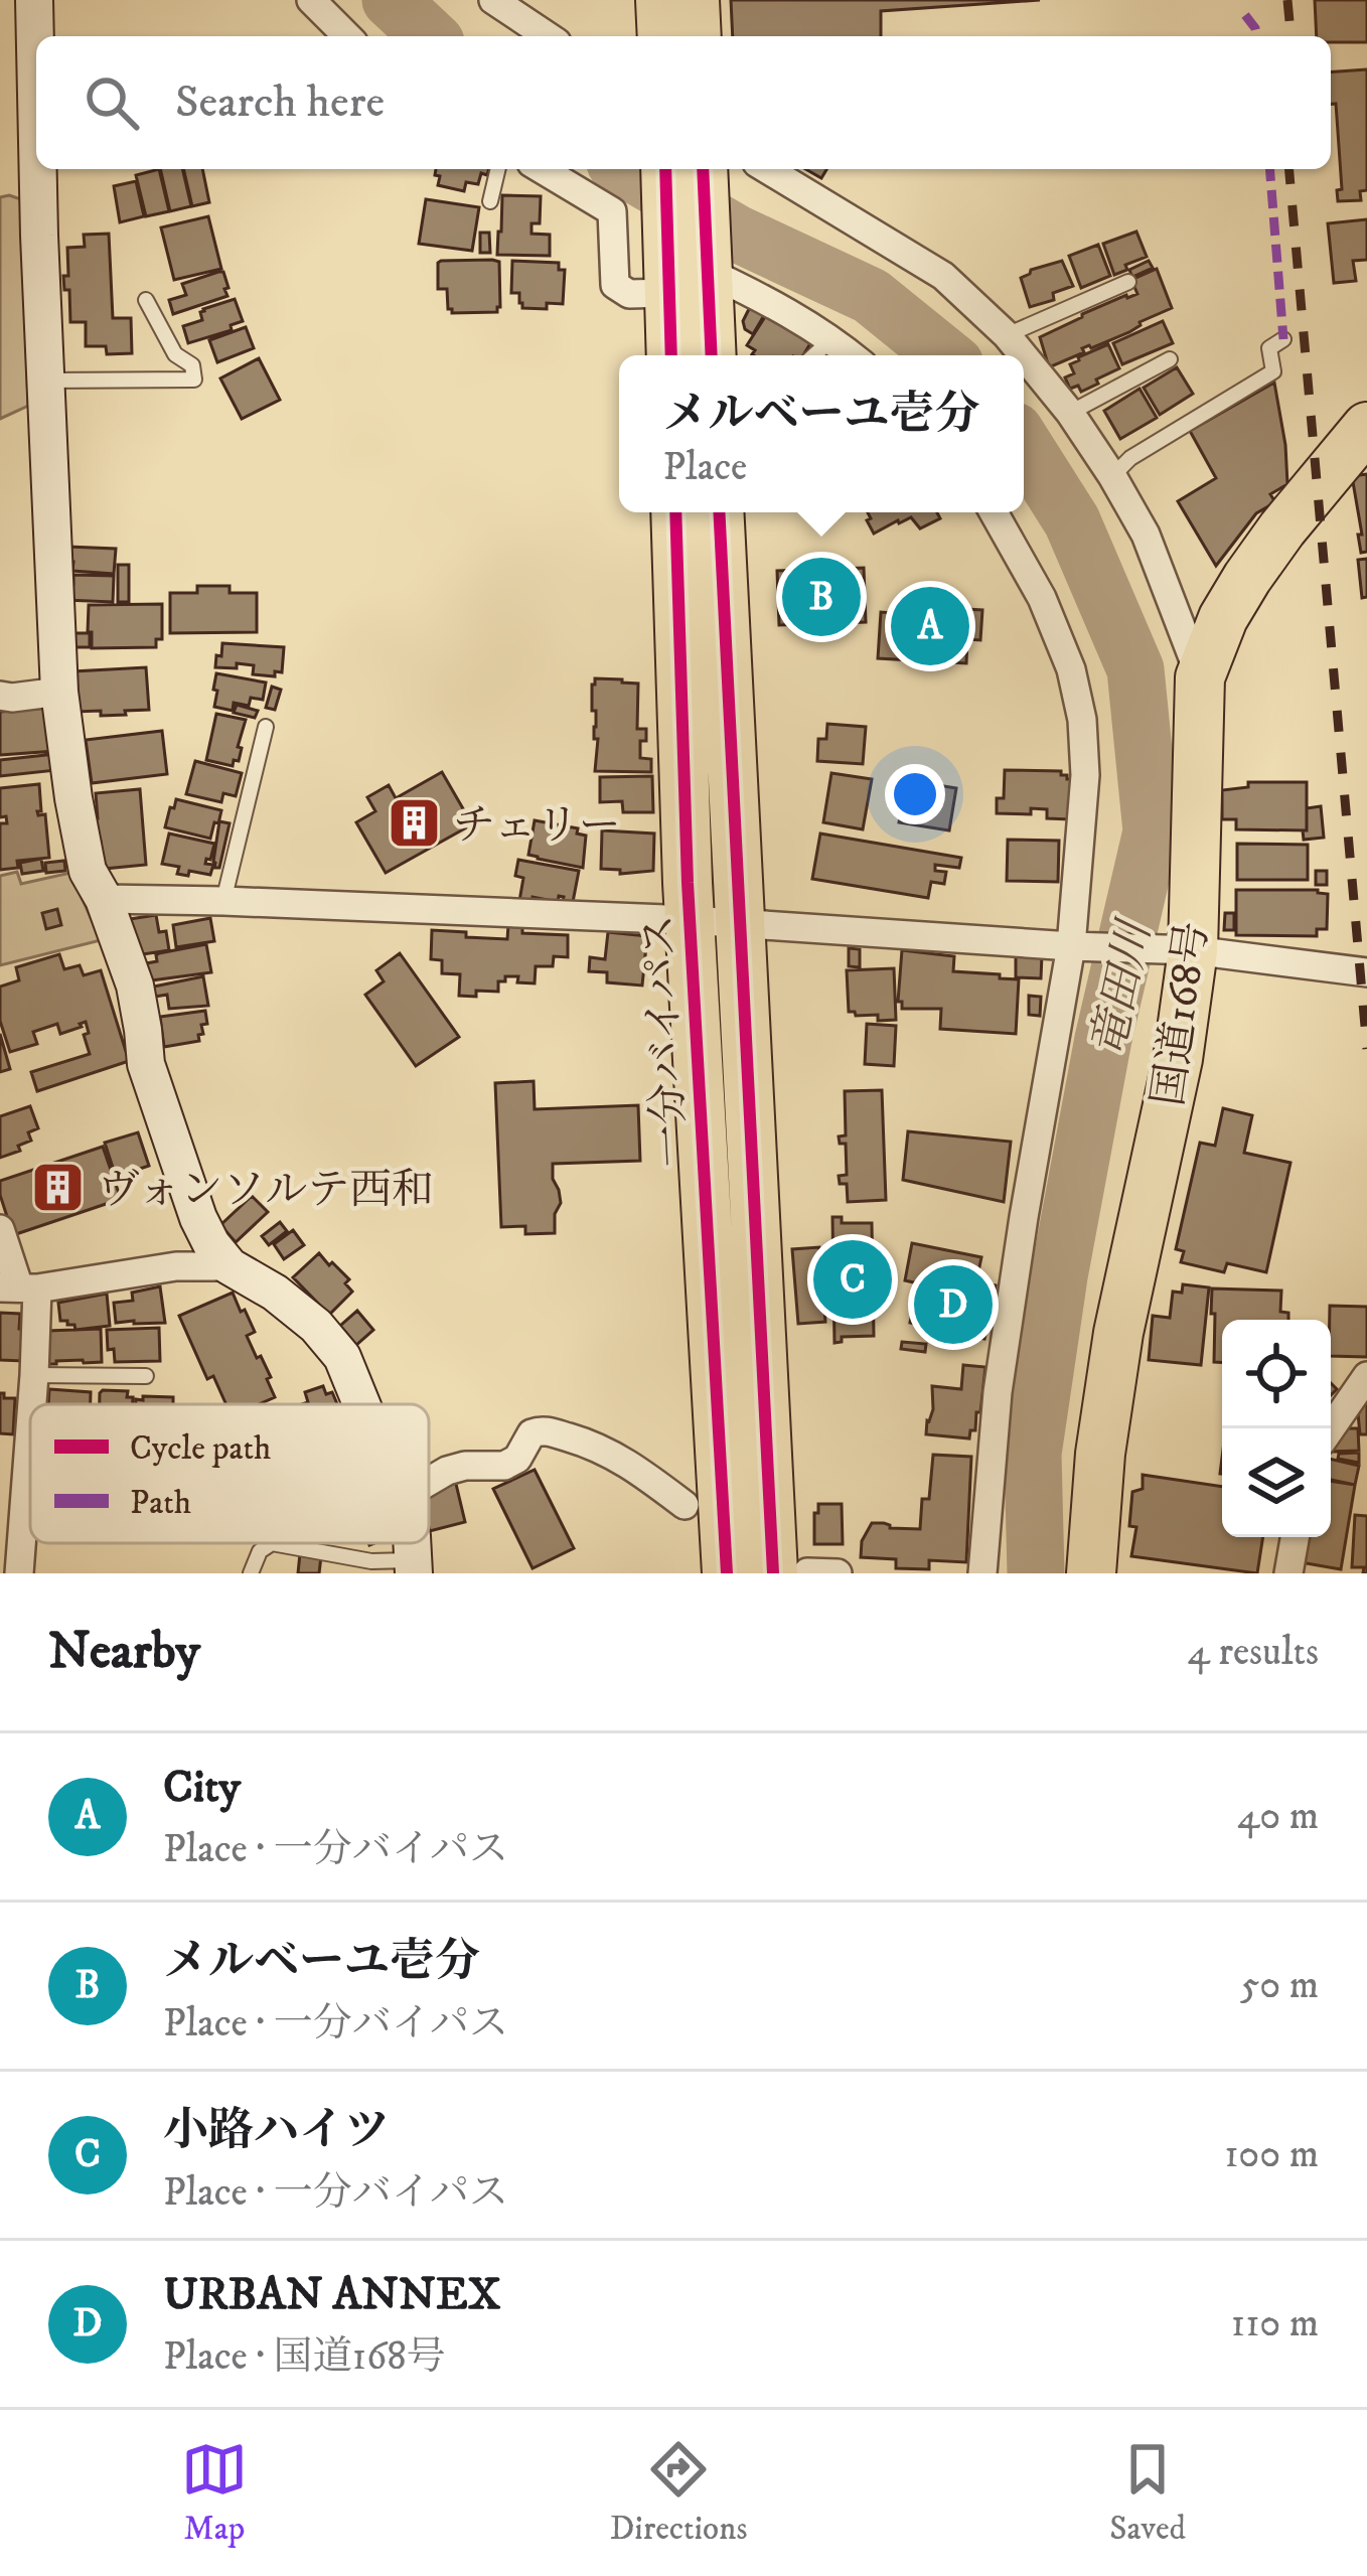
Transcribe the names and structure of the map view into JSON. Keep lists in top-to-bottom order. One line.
{"streets":{"highway":["国道168号","一分バイパス"]},"water":["竜田川"],"places":{"building":["チェリー","ヴォンソルテ西和"]},"legend":["Cycle path","Path"],"page":{"search":"Search here","popup":["メルベーユ壱分","Place"],"pins":["B","A","C","D"],"heading":["Nearby","4 results"],"list":[{"mark":"A","name":"City","note":"Place · 一分バイパス","value":"40 m"},{"mark":"B","name":"メルベーユ壱分","note":"Place · 一分バイパス","value":"50 m"},{"mark":"C","name":"小路ハイツ","note":"Place · 一分バイパス","value":"100 m"},{"mark":"D","name":"URBAN ANNEX","note":"Place · 国道168号","value":"110 m"}],"nav":["Map","Directions","Saved"]}}
